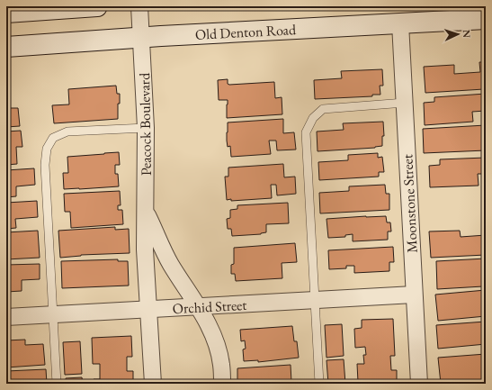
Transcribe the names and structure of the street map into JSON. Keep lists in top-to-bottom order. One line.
{"streets":{"main road":["Old Denton Road"],"street":["Peacock Boulevard","Moonstone Street","Orchid Street"]},"crossings":[["Old Denton Road","Peacock Boulevard"],["Old Denton Road","Moonstone Street"],["Peacock Boulevard","Orchid Street"],["Moonstone Street","Orchid Street"]],"north":"right"}
